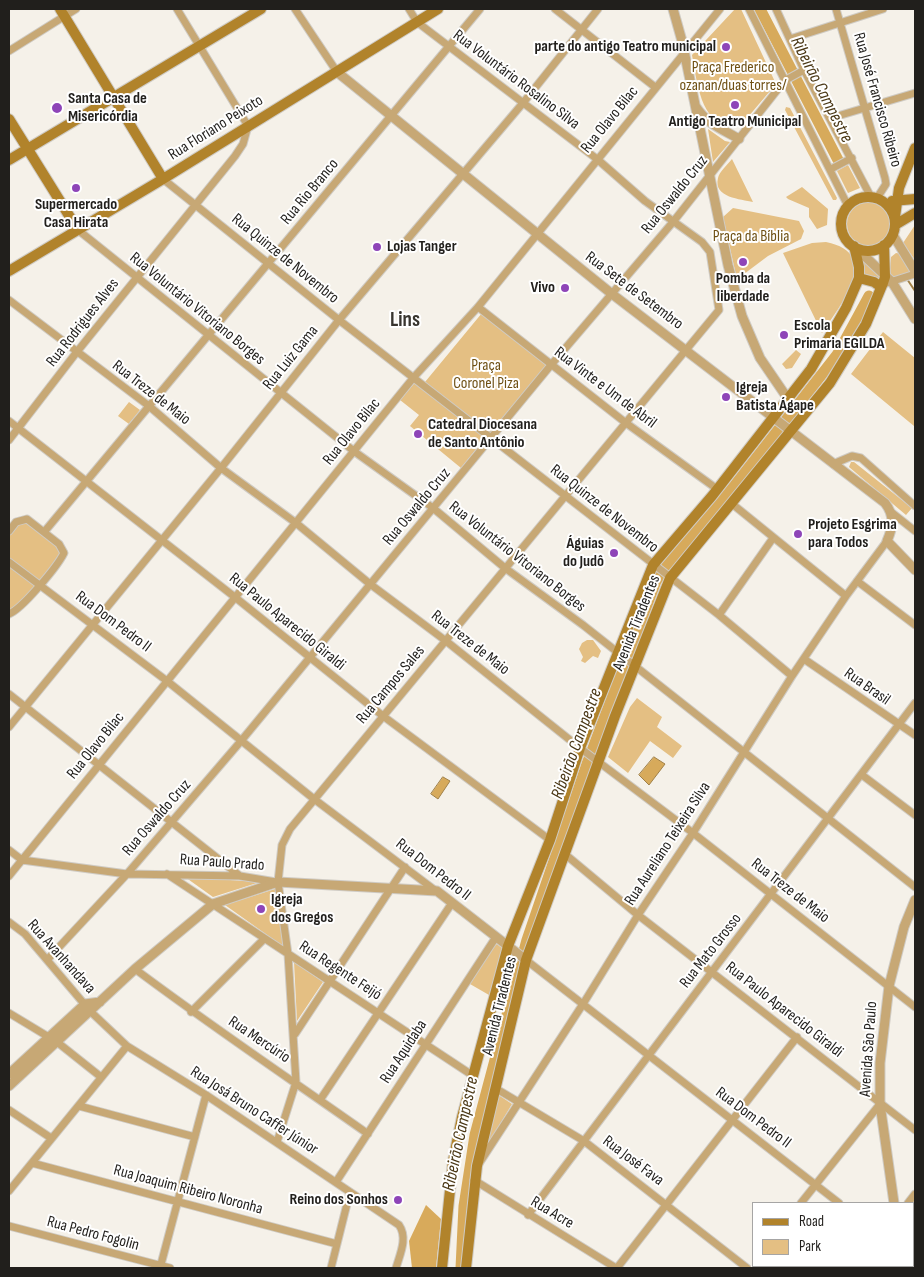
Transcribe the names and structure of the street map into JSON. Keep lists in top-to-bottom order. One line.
{"streets":{"main road":["Rua Floriano Peixoto","Avenida Tiradentes"],"street":["Rua Voluntário Rosalino Silva","Rua José Francisco Ribeiro","Rua Olavo Bilac","Rua Rio Branco","Rua Oswaldo Cruz","Rua Quinze de Novembro","Rua Sete de Setembro","Rua Voluntário Vitoriano Borges","Rua Rodrigues Alves","Rua Luiz Gama","Rua Vinte e Um de Abril","Rua Treze de Maio","Rua Dom Pedro II","Rua Paulo Aparecido Giraldi","Rua Campos Sales","Rua Brasil","Rua Aureliano Teixeira Silva","Rua Paulo Prado","Rua Mato Grosso","Rua Avanhandava","Rua Regente Feijó","Rua Mercúrio","Avenida São Paulo","Rua Aquidaba","Rua Josá Bruno Caffer Júnior","Rua José Fava","Rua Joaquim Ribeiro Noronha","Rua Acre","Rua Pedro Fogolin"]},"crossings":[["Rua Voluntário Rosalino Silva","Rua Olavo Bilac"],["Rua Voluntário Rosalino Silva","Rua Floriano Peixoto"],["Rua Voluntário Rosalino Silva","Rua Rio Branco"],["Rua Voluntário Rosalino Silva","Rua Oswaldo Cruz"],["Rua Voluntário Rosalino Silva","Rua Luiz Gama"],["Rua Voluntário Rosalino Silva","Rua Campos Sales"],["Rua José Francisco Ribeiro","Avenida Tiradentes"],["Rua Olavo Bilac","Rua Quinze de Novembro"],["Rua Olavo Bilac","Rua Sete de Setembro"],["Rua Olavo Bilac","Rua Voluntário Vitoriano Borges"],["Rua Olavo Bilac","Rua Vinte e Um de Abril"],["Rua Olavo Bilac","Rua Treze de Maio"],["Rua Olavo Bilac","Rua Dom Pedro II"],["Rua Olavo Bilac","Rua Paulo Aparecido Giraldi"],["Rua Olavo Bilac","Rua Paulo Prado"],["Rua Floriano Peixoto","Rua Quinze de Novembro"],["Rua Floriano Peixoto","Rua Sete de Setembro"],["Rua Floriano Peixoto","Rua Voluntário Vitoriano Borges"],["Rua Floriano Peixoto","Rua Rodrigues Alves"],["Rua Rio Branco","Rua Quinze de Novembro"],["Rua Rio Branco","Rua Sete de Setembro"],["Rua Rio Branco","Rua Voluntário Vitoriano Borges"],["Rua Rio Branco","Rua Treze de Maio"],["Rua Rio Branco","Rua Paulo Aparecido Giraldi"],["Rua Oswaldo Cruz","Rua Quinze de Novembro"],["Rua Oswaldo Cruz","Rua Sete de Setembro"],["Rua Oswaldo Cruz","Rua Voluntário Vitoriano Borges"],["Rua Oswaldo Cruz","Rua Vinte e Um de Abril"],["Rua Oswaldo Cruz","Rua Treze de Maio"],["Rua Oswaldo Cruz","Rua Dom Pedro II"],["Rua Oswaldo Cruz","Rua Paulo Aparecido Giraldi"],["Rua Oswaldo Cruz","Rua Paulo Prado"],["Rua Oswaldo Cruz","Rua Avanhandava"],["Rua Quinze de Novembro","Rua Rodrigues Alves"],["Rua Quinze de Novembro","Rua Luiz Gama"],["Rua Quinze de Novembro","Avenida Tiradentes"],["Rua Quinze de Novembro","Rua Campos Sales"],["Rua Quinze de Novembro","Rua Aureliano Teixeira Silva"],["Rua Sete de Setembro","Rua Luiz Gama"],["Rua Sete de Setembro","Avenida Tiradentes"],["Rua Sete de Setembro","Rua Campos Sales"],["Rua Voluntário Vitoriano Borges","Rua Rodrigues Alves"],["Rua Voluntário Vitoriano Borges","Rua Luiz Gama"],["Rua Voluntário Vitoriano Borges","Avenida Tiradentes"],["Rua Voluntário Vitoriano Borges","Rua Campos Sales"],["Rua Voluntário Vitoriano Borges","Rua Aureliano Teixeira Silva"],["Rua Voluntário Vitoriano Borges","Rua Mato Grosso"],["Rua Rodrigues Alves","Rua Treze de Maio"],["Rua Rodrigues Alves","Rua Paulo Aparecido Giraldi"],["Rua Luiz Gama","Rua Treze de Maio"],["Rua Luiz Gama","Rua Dom Pedro II"],["Rua Luiz Gama","Rua Paulo Aparecido Giraldi"],["Rua Vinte e Um de Abril","Avenida Tiradentes"],["Rua Vinte e Um de Abril","Rua Campos Sales"],["Rua Treze de Maio","Avenida Tiradentes"],["Rua Treze de Maio","Rua Campos Sales"],["Rua Treze de Maio","Rua Aureliano Teixeira Silva"],["Rua Treze de Maio","Rua Mato Grosso"],["Rua Treze de Maio","Avenida São Paulo"],["Rua Dom Pedro II","Avenida Tiradentes"],["Rua Dom Pedro II","Rua Campos Sales"],["Rua Dom Pedro II","Rua Aureliano Teixeira Silva"],["Rua Dom Pedro II","Rua Paulo Prado"],["Rua Dom Pedro II","Rua Mato Grosso"],["Rua Dom Pedro II","Rua Aquidaba"],["Rua Paulo Aparecido Giraldi","Avenida Tiradentes"],["Rua Paulo Aparecido Giraldi","Rua Campos Sales"],["Rua Paulo Aparecido Giraldi","Rua Aureliano Teixeira Silva"],["Rua Paulo Aparecido Giraldi","Rua Mato Grosso"],["Rua Paulo Aparecido Giraldi","Avenida São Paulo"],["Avenida Tiradentes","Rua Aureliano Teixeira Silva"],["Avenida Tiradentes","Rua Regente Feijó"],["Avenida Tiradentes","Rua José Fava"],["Avenida Tiradentes","Rua Acre"],["Rua Campos Sales","Rua Paulo Prado"],["Rua Campos Sales","Rua Regente Feijó"],["Rua Campos Sales","Rua Mercúrio"],["Rua Campos Sales","Rua Josá Bruno Caffer Júnior"],["Rua Brasil","Rua Aureliano Teixeira Silva"],["Rua Brasil","Rua Mato Grosso"],["Rua Aureliano Teixeira Silva","Rua José Fava"],["Rua Paulo Prado","Rua Regente Feijó"],["Rua Mato Grosso","Rua José Fava"],["Rua Mato Grosso","Rua Acre"],["Rua Avanhandava","Rua Josá Bruno Caffer Júnior"],["Rua Regente Feijó","Rua Aquidaba"],["Rua Mercúrio","Rua Aquidaba"],["Rua Aquidaba","Rua Josá Bruno Caffer Júnior"]],"districts":["Lins"],"water":["Ribeirão Campestre"],"parks":["Praça Frederico ozanan/duas torres/","Praça da Bíblia","Praça Coronel Piza"],"places":["parte do antigo Teatro municipal","Antigo Teatro Municipal","Santa Casa de Misericórdia","Supermercado Casa Hirata","Lojas Tanger","Pomba da liberdade","Vivo","Escola Primaria EGILDA","Igreja Batista Ágape","Catedral Diocesana de Santo Antônio","Projeto Esgrima para Todos","Águias do Judô","Igreja dos Gregos","Reino dos Sonhos"],"legend":["Road","Park"]}
